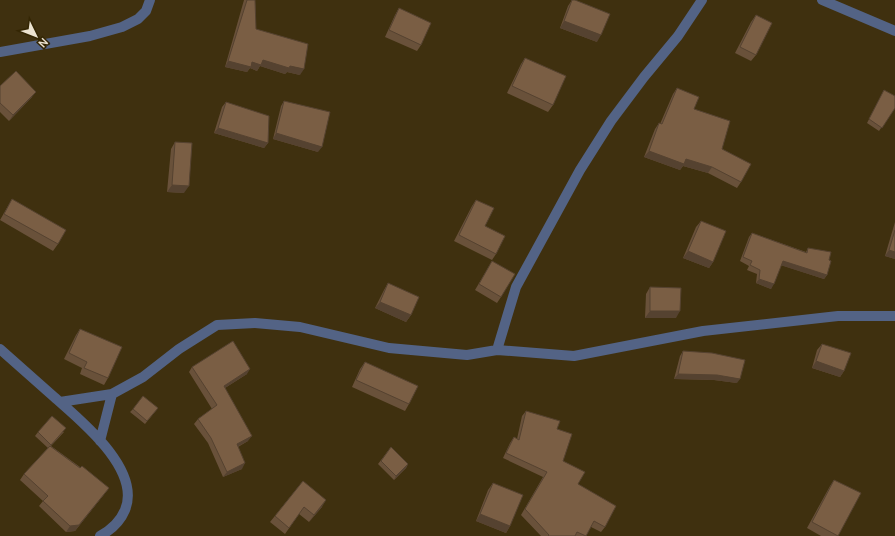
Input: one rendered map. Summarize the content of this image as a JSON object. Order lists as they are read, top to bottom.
{
  "north": "bottom right"
}
